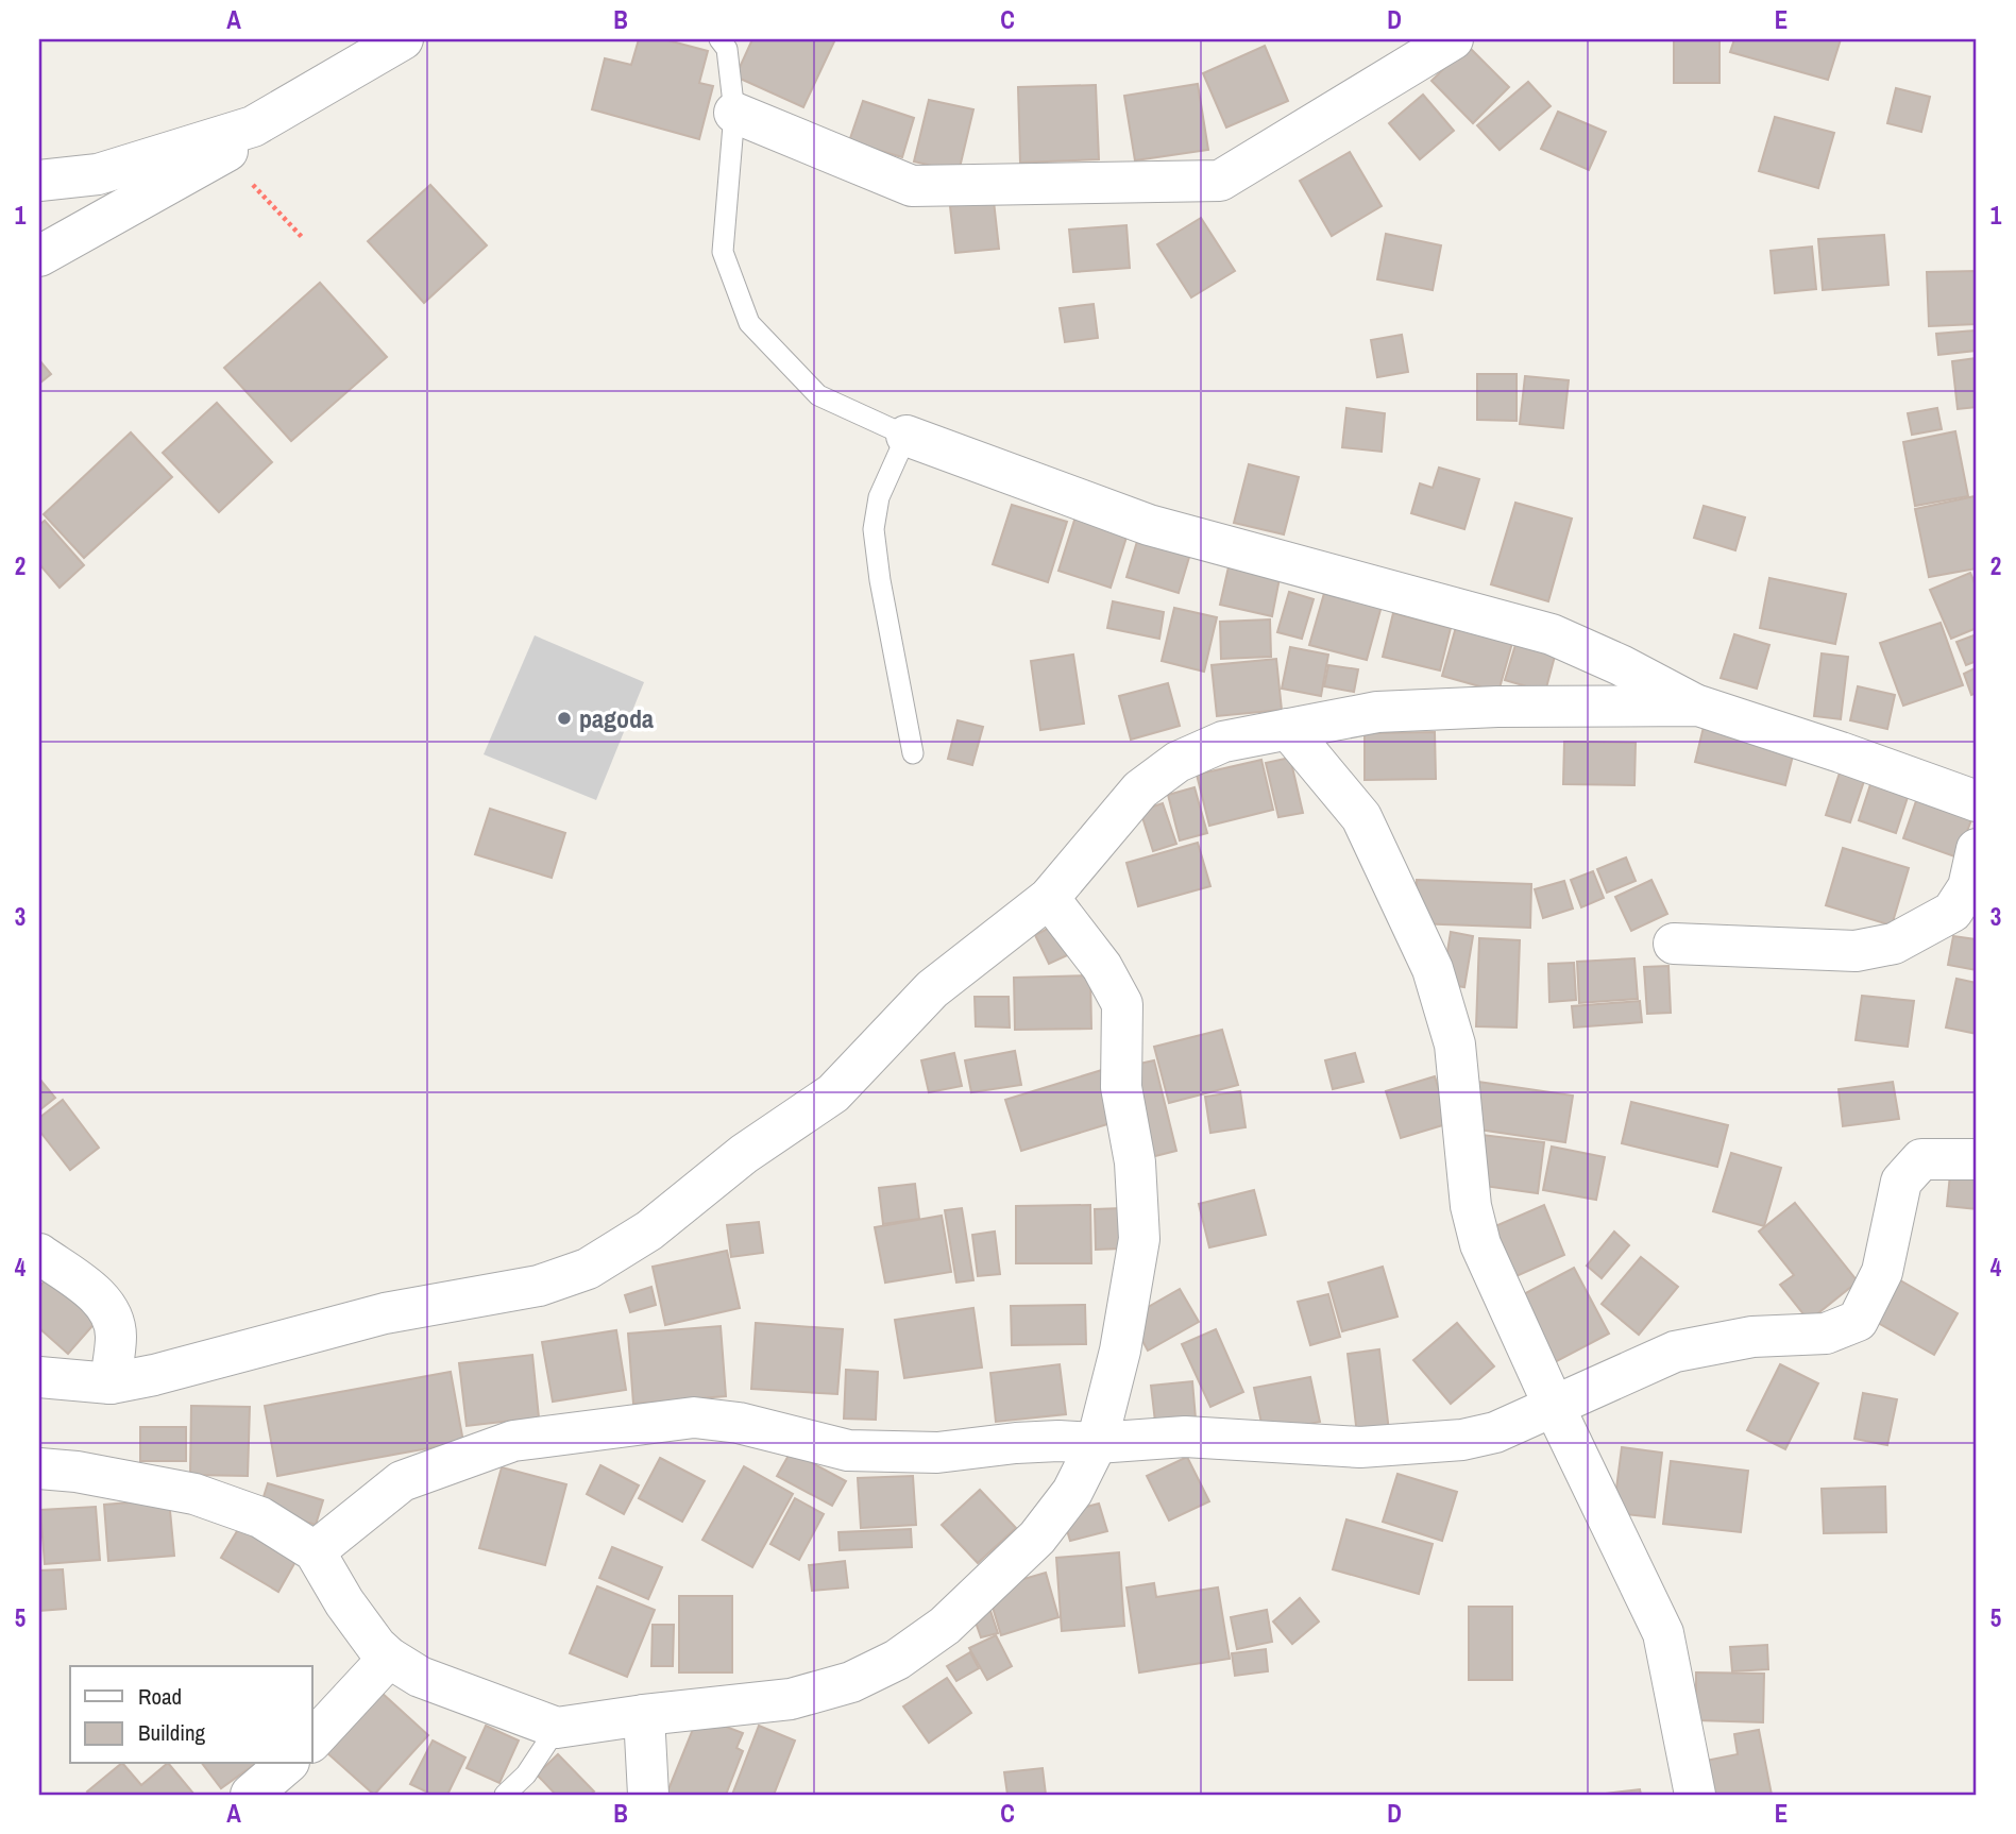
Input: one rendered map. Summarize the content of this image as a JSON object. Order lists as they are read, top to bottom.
{
  "places": ["pagoda"],
  "legend": ["Road", "Building"],
  "grid": {
    "columns": [
      "A",
      "B",
      "C",
      "D",
      "E"
    ],
    "rows": [
      "1",
      "2",
      "3",
      "4",
      "5"
    ]
  }
}
